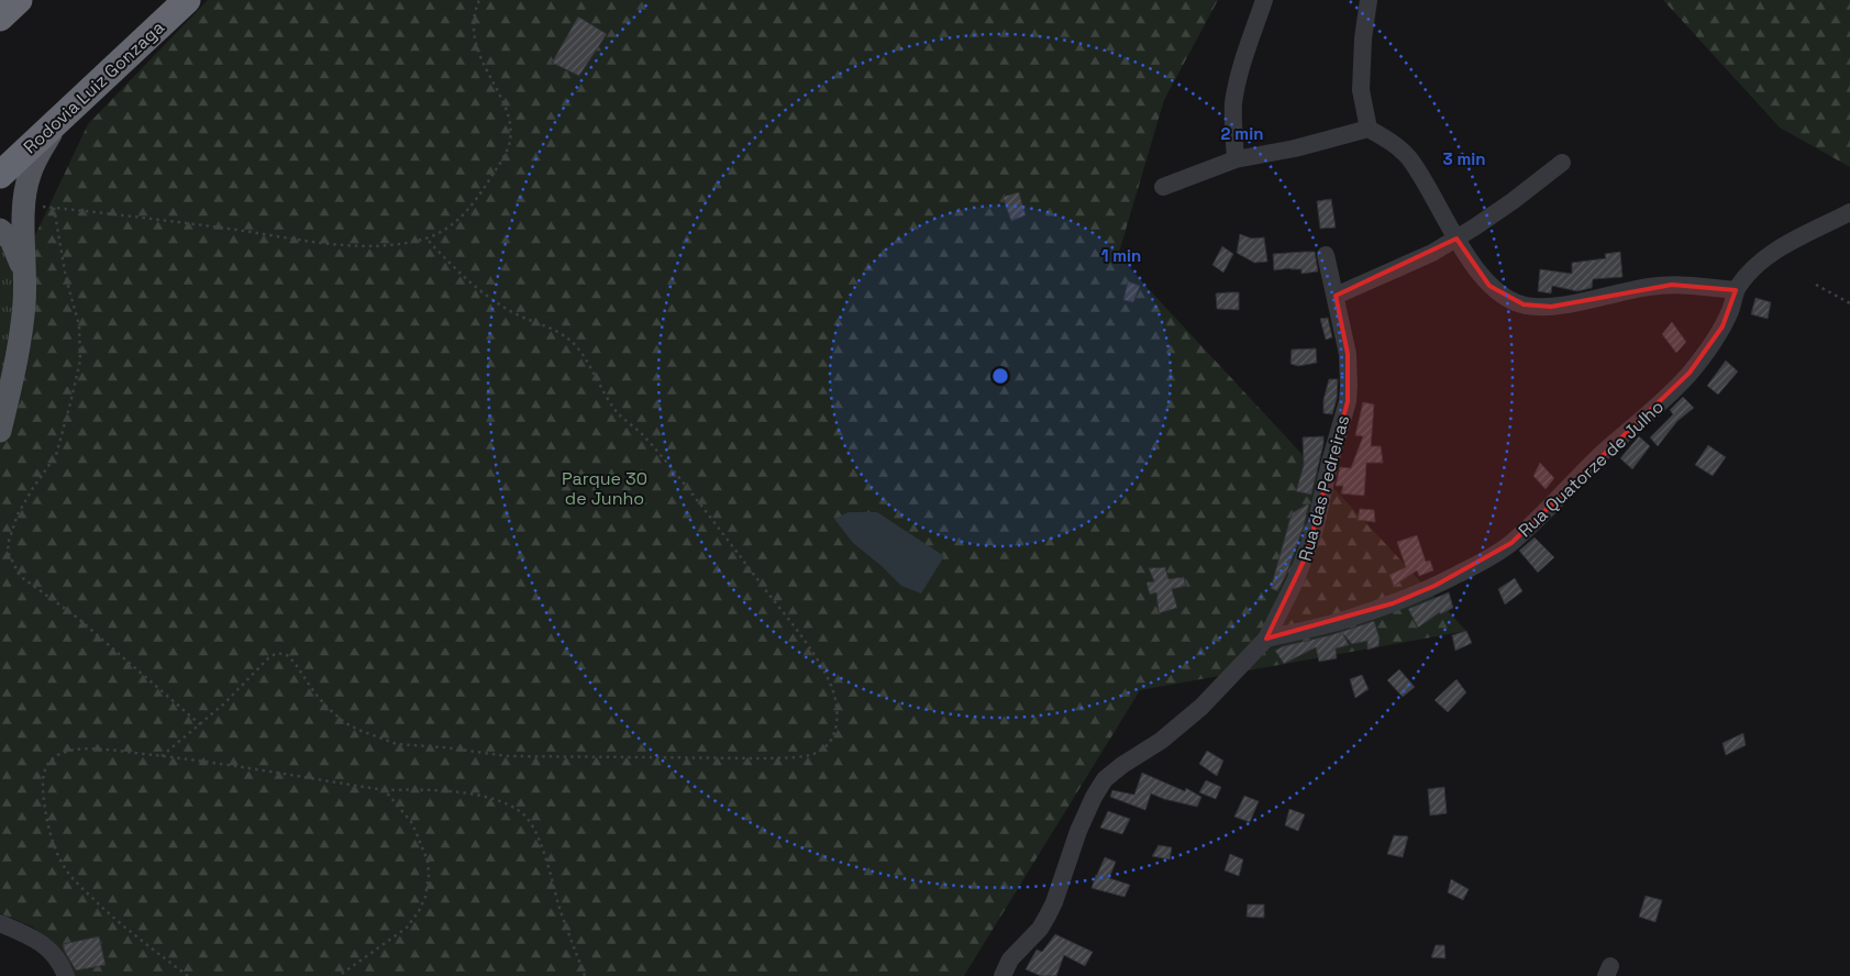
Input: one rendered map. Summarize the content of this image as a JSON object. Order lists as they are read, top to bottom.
{
  "streets": {
    "highway": ["Rodovia Luiz Gonzaga"],
    "street": ["Rua Quatorze de Julho", "Rua das Pedreiras"]
  },
  "crossings": [
    ["Rua Quatorze de Julho", "Rua das Pedreiras"]
  ],
  "parks": ["Parque 30 de Junho"],
  "rings": ["2 min", "3 min", "1 min"]
}
